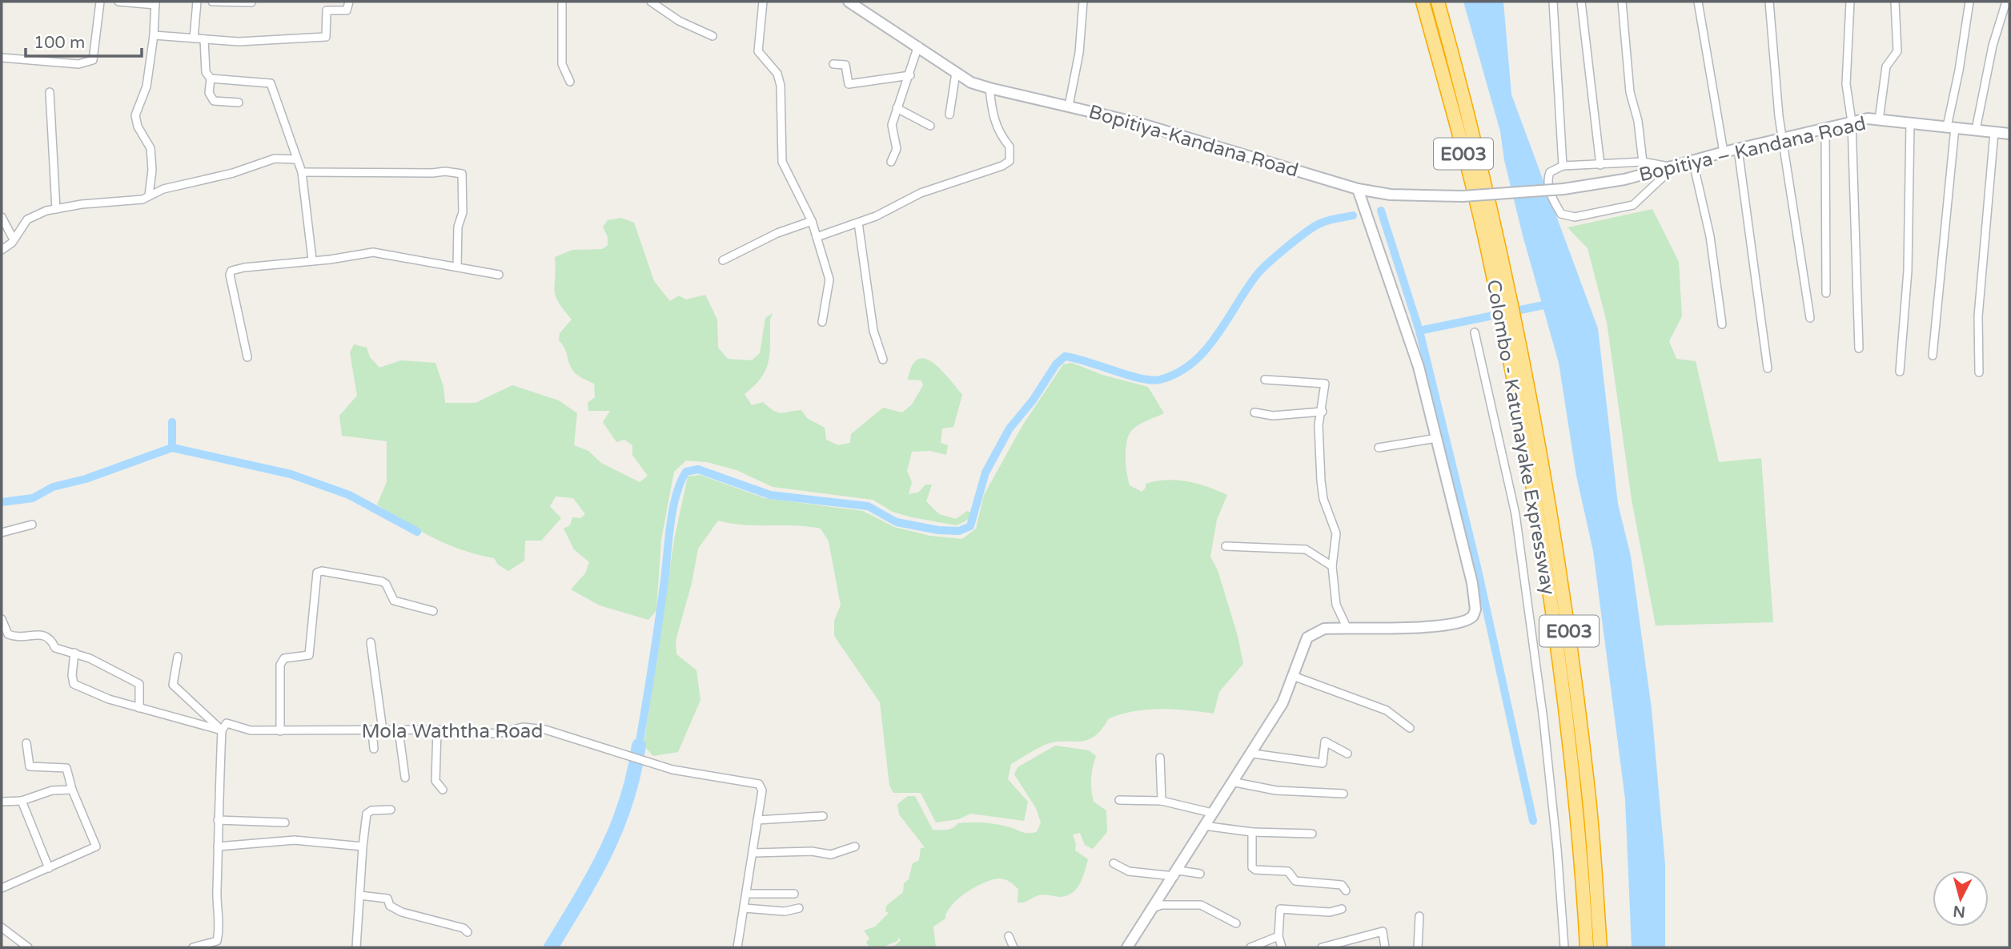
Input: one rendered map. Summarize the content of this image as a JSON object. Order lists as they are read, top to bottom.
{
  "streets": {
    "highway": ["E003", "Colombo - Katunayake Expressway"],
    "street": ["Bopitiya-Kandana Road", "Bopitiya – Kandana Road", "Mola Waththa Road"]
  },
  "crossings": [
    ["Bopitiya-Kandana Road", "Bopitiya – Kandana Road"]
  ],
  "scale_bar": "100 m",
  "north": "bottom"
}
